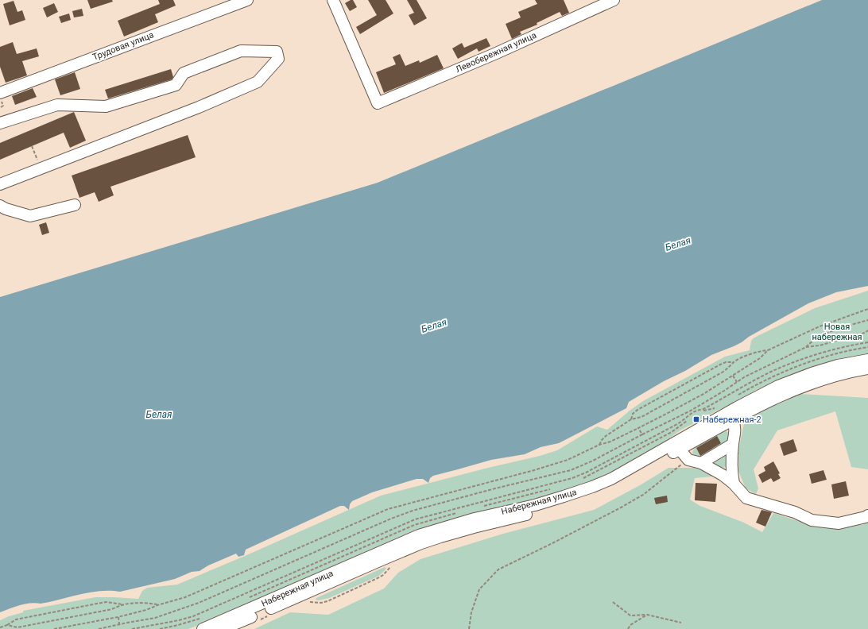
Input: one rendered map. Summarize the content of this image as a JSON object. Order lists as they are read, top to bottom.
{
  "streets": {
    "street": ["Трудовая улица", "Левобережная улица", "Набережная улица"]
  },
  "water": ["Белая"],
  "parks": ["Новая набережная"],
  "places": {
    "transit": ["Набережная-2"]
  }
}
